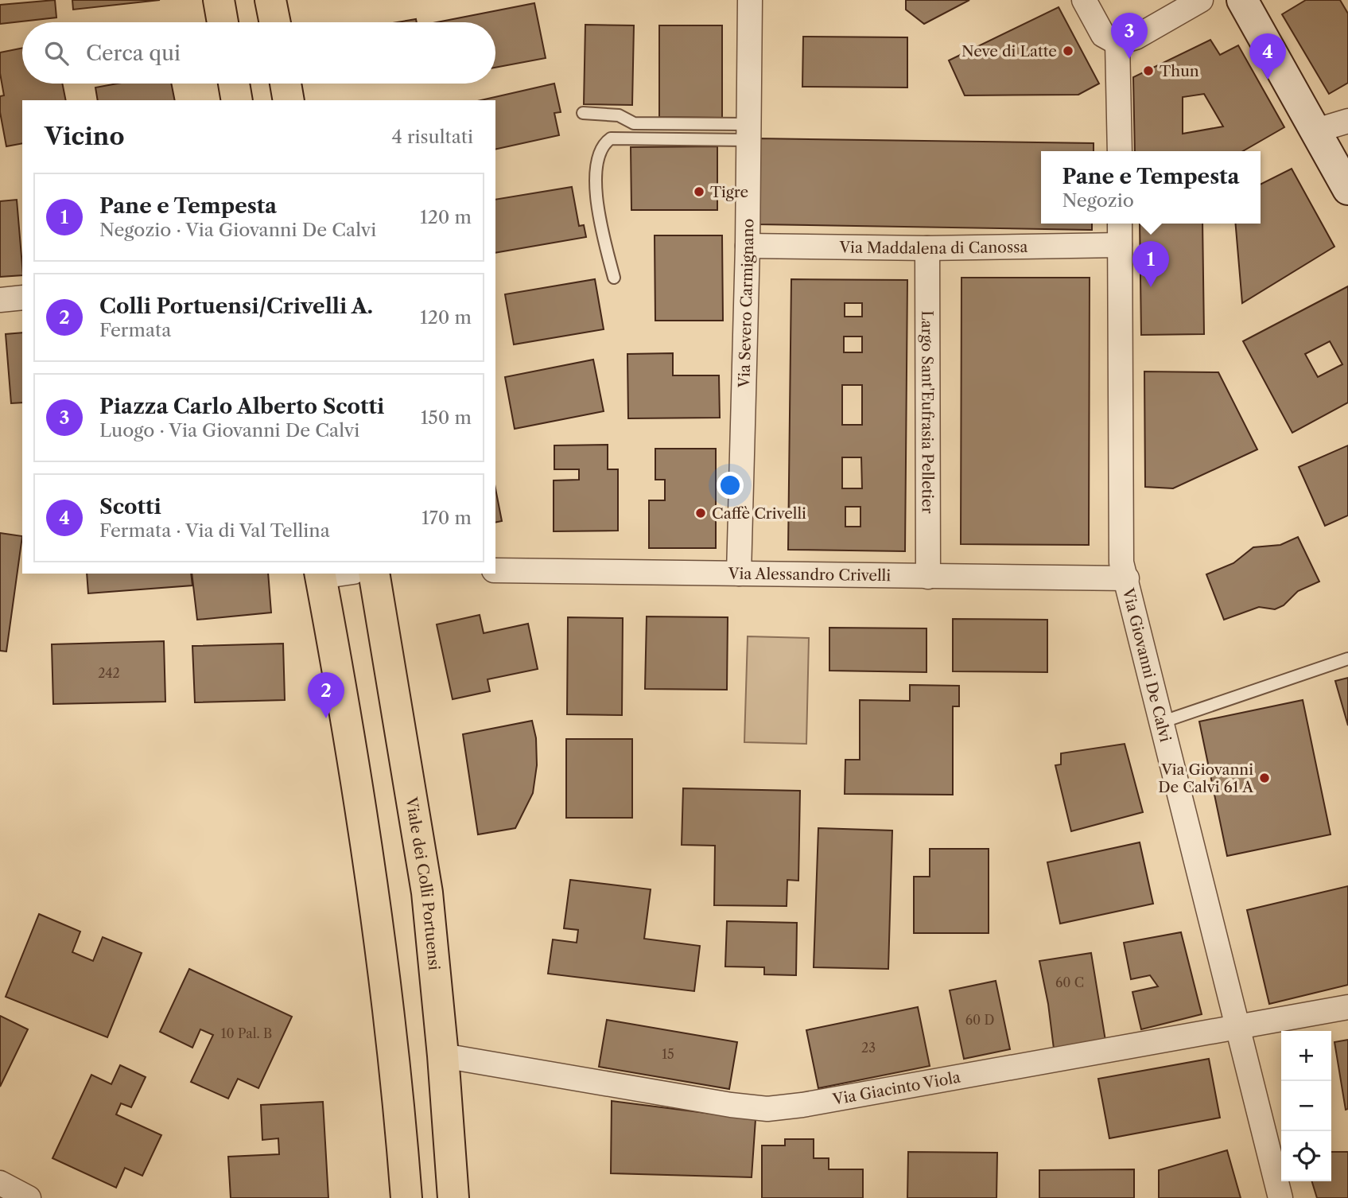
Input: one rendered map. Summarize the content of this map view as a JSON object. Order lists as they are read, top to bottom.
{
  "streets": {
    "main road": ["Viale dei Colli Portuensi"],
    "street": [
      "Via Maddalena di Canossa",
      "Via Severo Carmignano",
      "Largo Sant'Eufrasia Pelletier",
      "Via Alessandro Crivelli",
      "Via Giovanni De Calvi",
      "Via Giacinto Viola"
    ]
  },
  "crossings": [
    ["Via Maddalena di Canossa", "Via Severo Carmignano"],
    ["Via Maddalena di Canossa", "Largo Sant'Eufrasia Pelletier"],
    ["Via Maddalena di Canossa", "Via Giovanni De Calvi"],
    ["Via Severo Carmignano", "Via Alessandro Crivelli"],
    ["Largo Sant'Eufrasia Pelletier", "Via Alessandro Crivelli"],
    ["Via Alessandro Crivelli", "Via Giovanni De Calvi"],
    ["Via Giovanni De Calvi", "Via Giacinto Viola"],
    ["Viale dei Colli Portuensi", "Via Giacinto Viola"]
  ],
  "places": [
    "Neve di Latte",
    "Thun",
    "Tigre",
    "Caffè Crivelli",
    "Via Giovanni De Calvi 61 A"
  ],
  "house_numbers": [
    "242",
    "60 C",
    "60 D",
    "10 Pal. B",
    "23",
    "15"
  ],
  "page": {
    "pins": [
      "3",
      "4",
      "1",
      "2"
    ],
    "search": "Cerca qui",
    "heading": ["Vicino", "4 risultati"],
    "popup": ["Pane e Tempesta", "Negozio"],
    "list": [
      {
        "mark": "1",
        "name": "Pane e Tempesta",
        "note": "Negozio · Via Giovanni De Calvi",
        "value": "120 m"
      },
      {
        "mark": "2",
        "name": "Colli Portuensi/Crivelli A.",
        "note": "Fermata",
        "value": "120 m"
      },
      {
        "mark": "3",
        "name": "Piazza Carlo Alberto Scotti",
        "note": "Luogo · Via Giovanni De Calvi",
        "value": "150 m"
      },
      {
        "mark": "4",
        "name": "Scotti",
        "note": "Fermata · Via di Val Tellina",
        "value": "170 m"
      }
    ],
    "map_buttons": ["+", "−"]
  }
}
